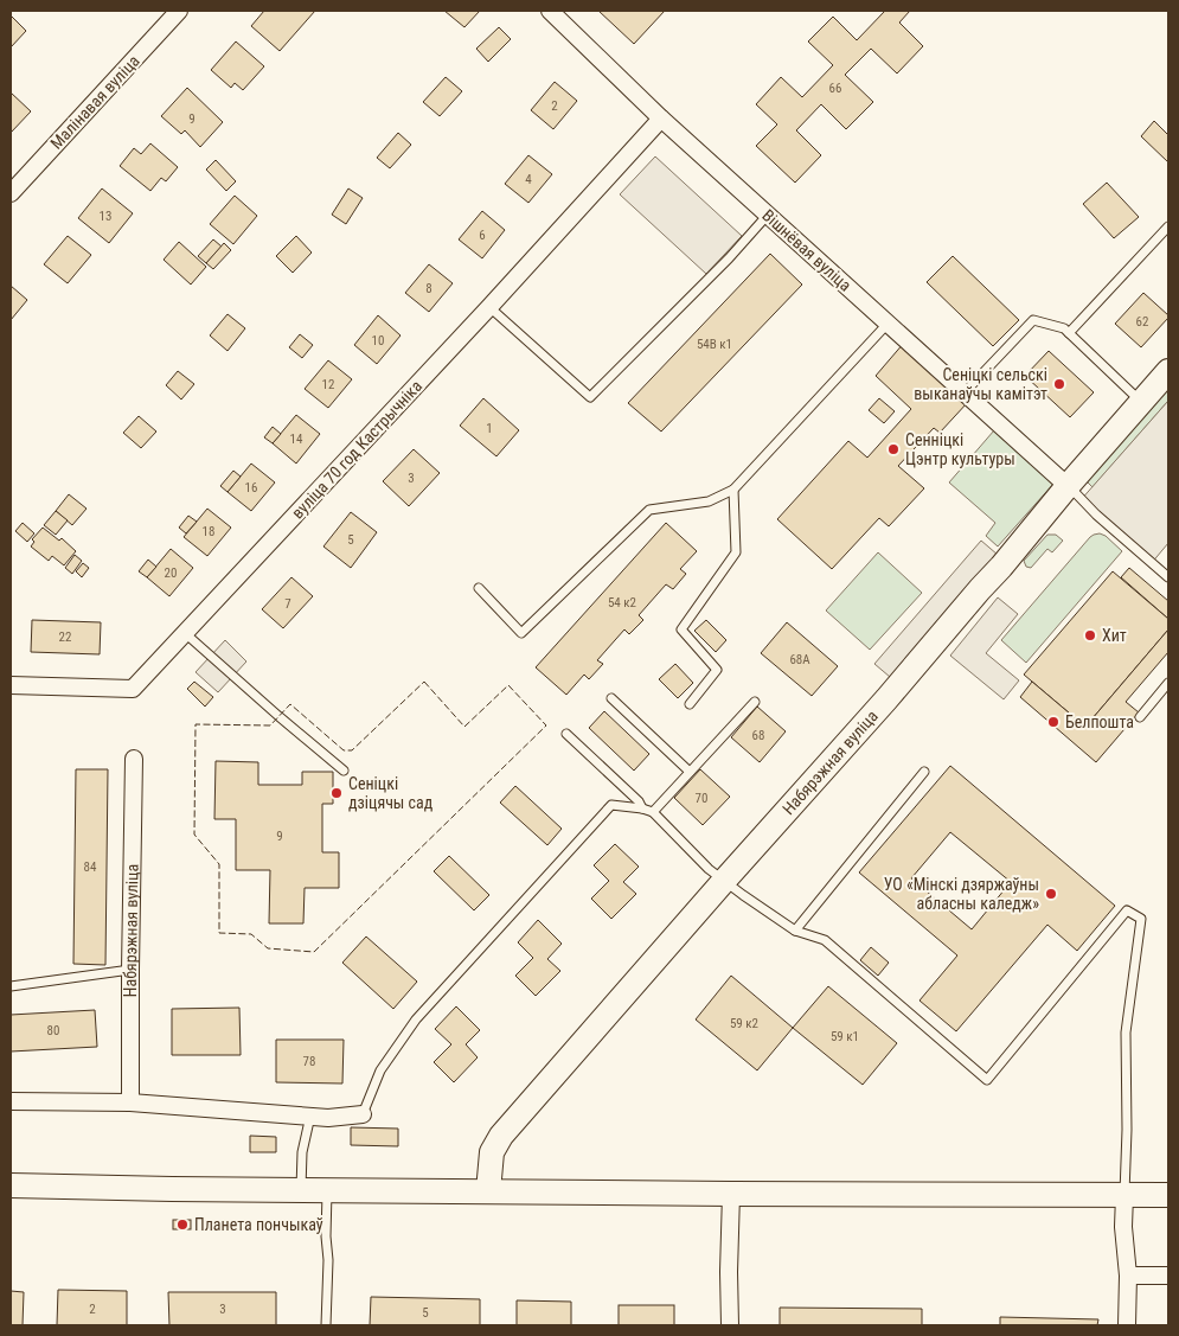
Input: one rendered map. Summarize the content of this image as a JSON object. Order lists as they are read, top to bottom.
{
  "streets": {
    "street": [
      "Малінавая вуліца",
      "Вішнёвая вуліца",
      "вуліца 70 год Кастрычніка",
      "Набярэжная вуліца"
    ]
  },
  "crossings": [
    ["Вішнёвая вуліца", "вуліца 70 год Кастрычніка"],
    ["Вішнёвая вуліца", "Набярэжная вуліца"]
  ],
  "places": [
    "Сеніцкі сельскі выканаўчы камітэт",
    "Сенніцкі Цэнтр культуры",
    "Хит",
    "Белпошта",
    "Сеніцкі дзіцячы сад",
    "УО «Мінскі дзяржаўны абласны каледж»",
    "Планета пончыкаў"
  ],
  "house_numbers": [
    "66",
    "2",
    "9",
    "4",
    "13",
    "6",
    "8",
    "62",
    "10",
    "54В к1",
    "12",
    "1",
    "14",
    "3",
    "16",
    "18",
    "5",
    "20",
    "54 к2",
    "7",
    "22",
    "68А",
    "68",
    "70",
    "9",
    "84",
    "59 к2",
    "80",
    "59 к1",
    "78",
    "2",
    "3",
    "5"
  ]
}
